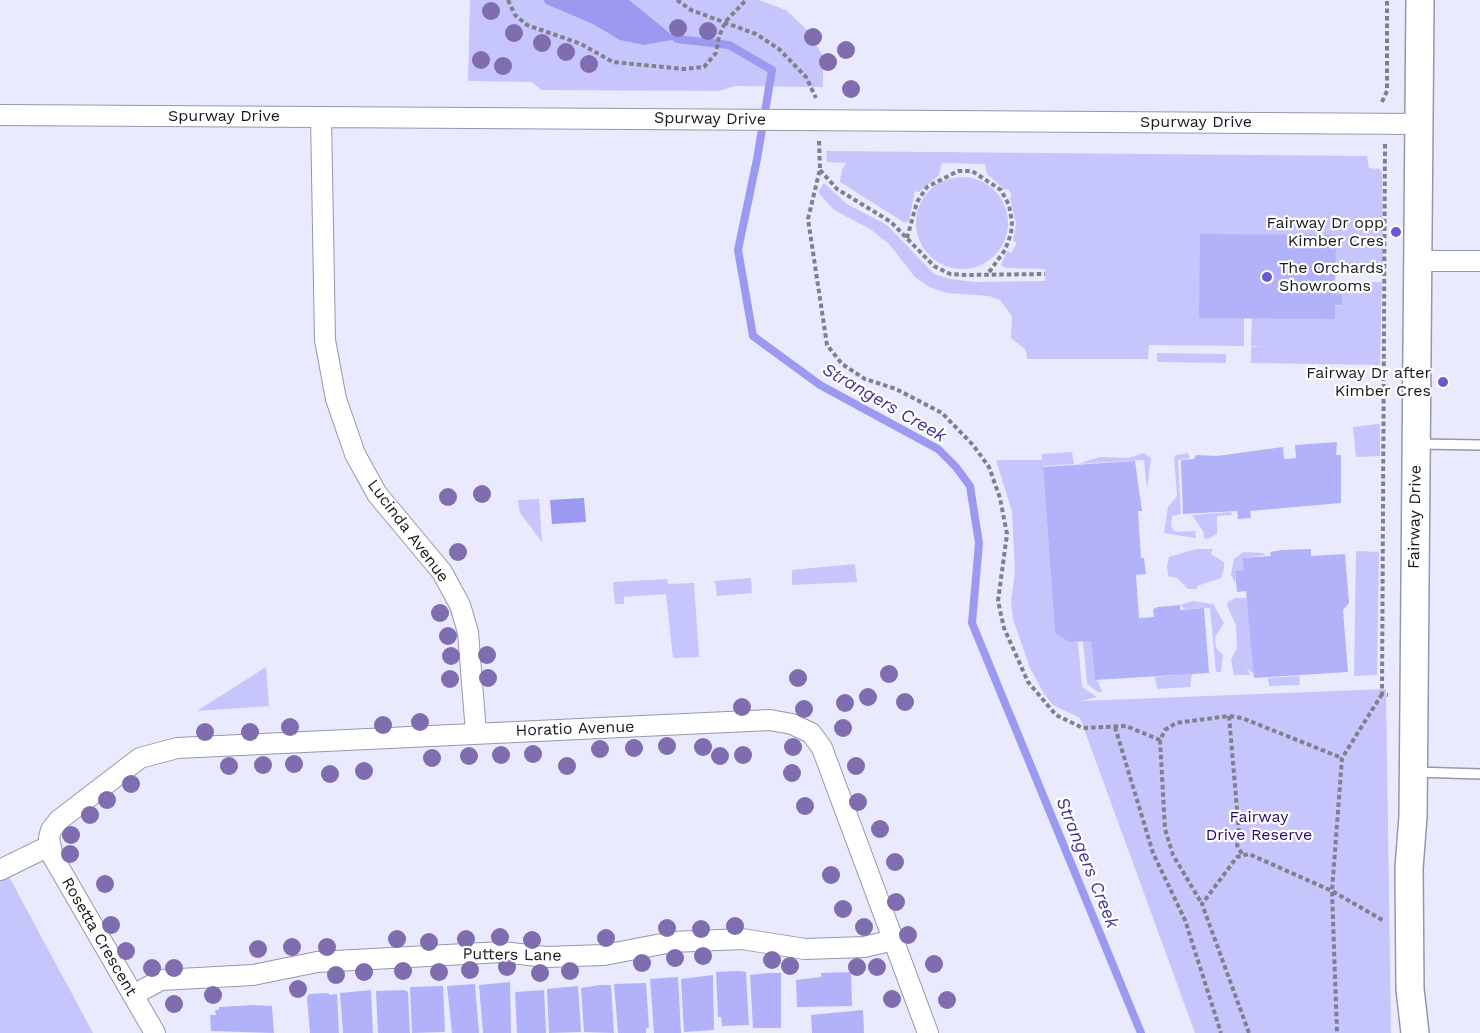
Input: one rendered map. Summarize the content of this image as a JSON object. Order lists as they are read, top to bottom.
{
  "streets": {
    "street": [
      "Spurway Drive",
      "Fairway Drive",
      "Lucinda Avenue",
      "Horatio Avenue",
      "Rosetta Crescent",
      "Putters Lane"
    ]
  },
  "crossings": [
    ["Spurway Drive", "Fairway Drive"],
    ["Spurway Drive", "Lucinda Avenue"],
    ["Lucinda Avenue", "Horatio Avenue"],
    ["Horatio Avenue", "Rosetta Crescent"],
    ["Horatio Avenue", "Putters Lane"],
    ["Rosetta Crescent", "Putters Lane"]
  ],
  "water": ["Strangers Creek"],
  "parks": ["Fairway Drive Reserve"],
  "places": ["Fairway Dr opp Kimber Cres", "The Orchards Showrooms", "Fairway Dr after Kimber Cres"]
}
